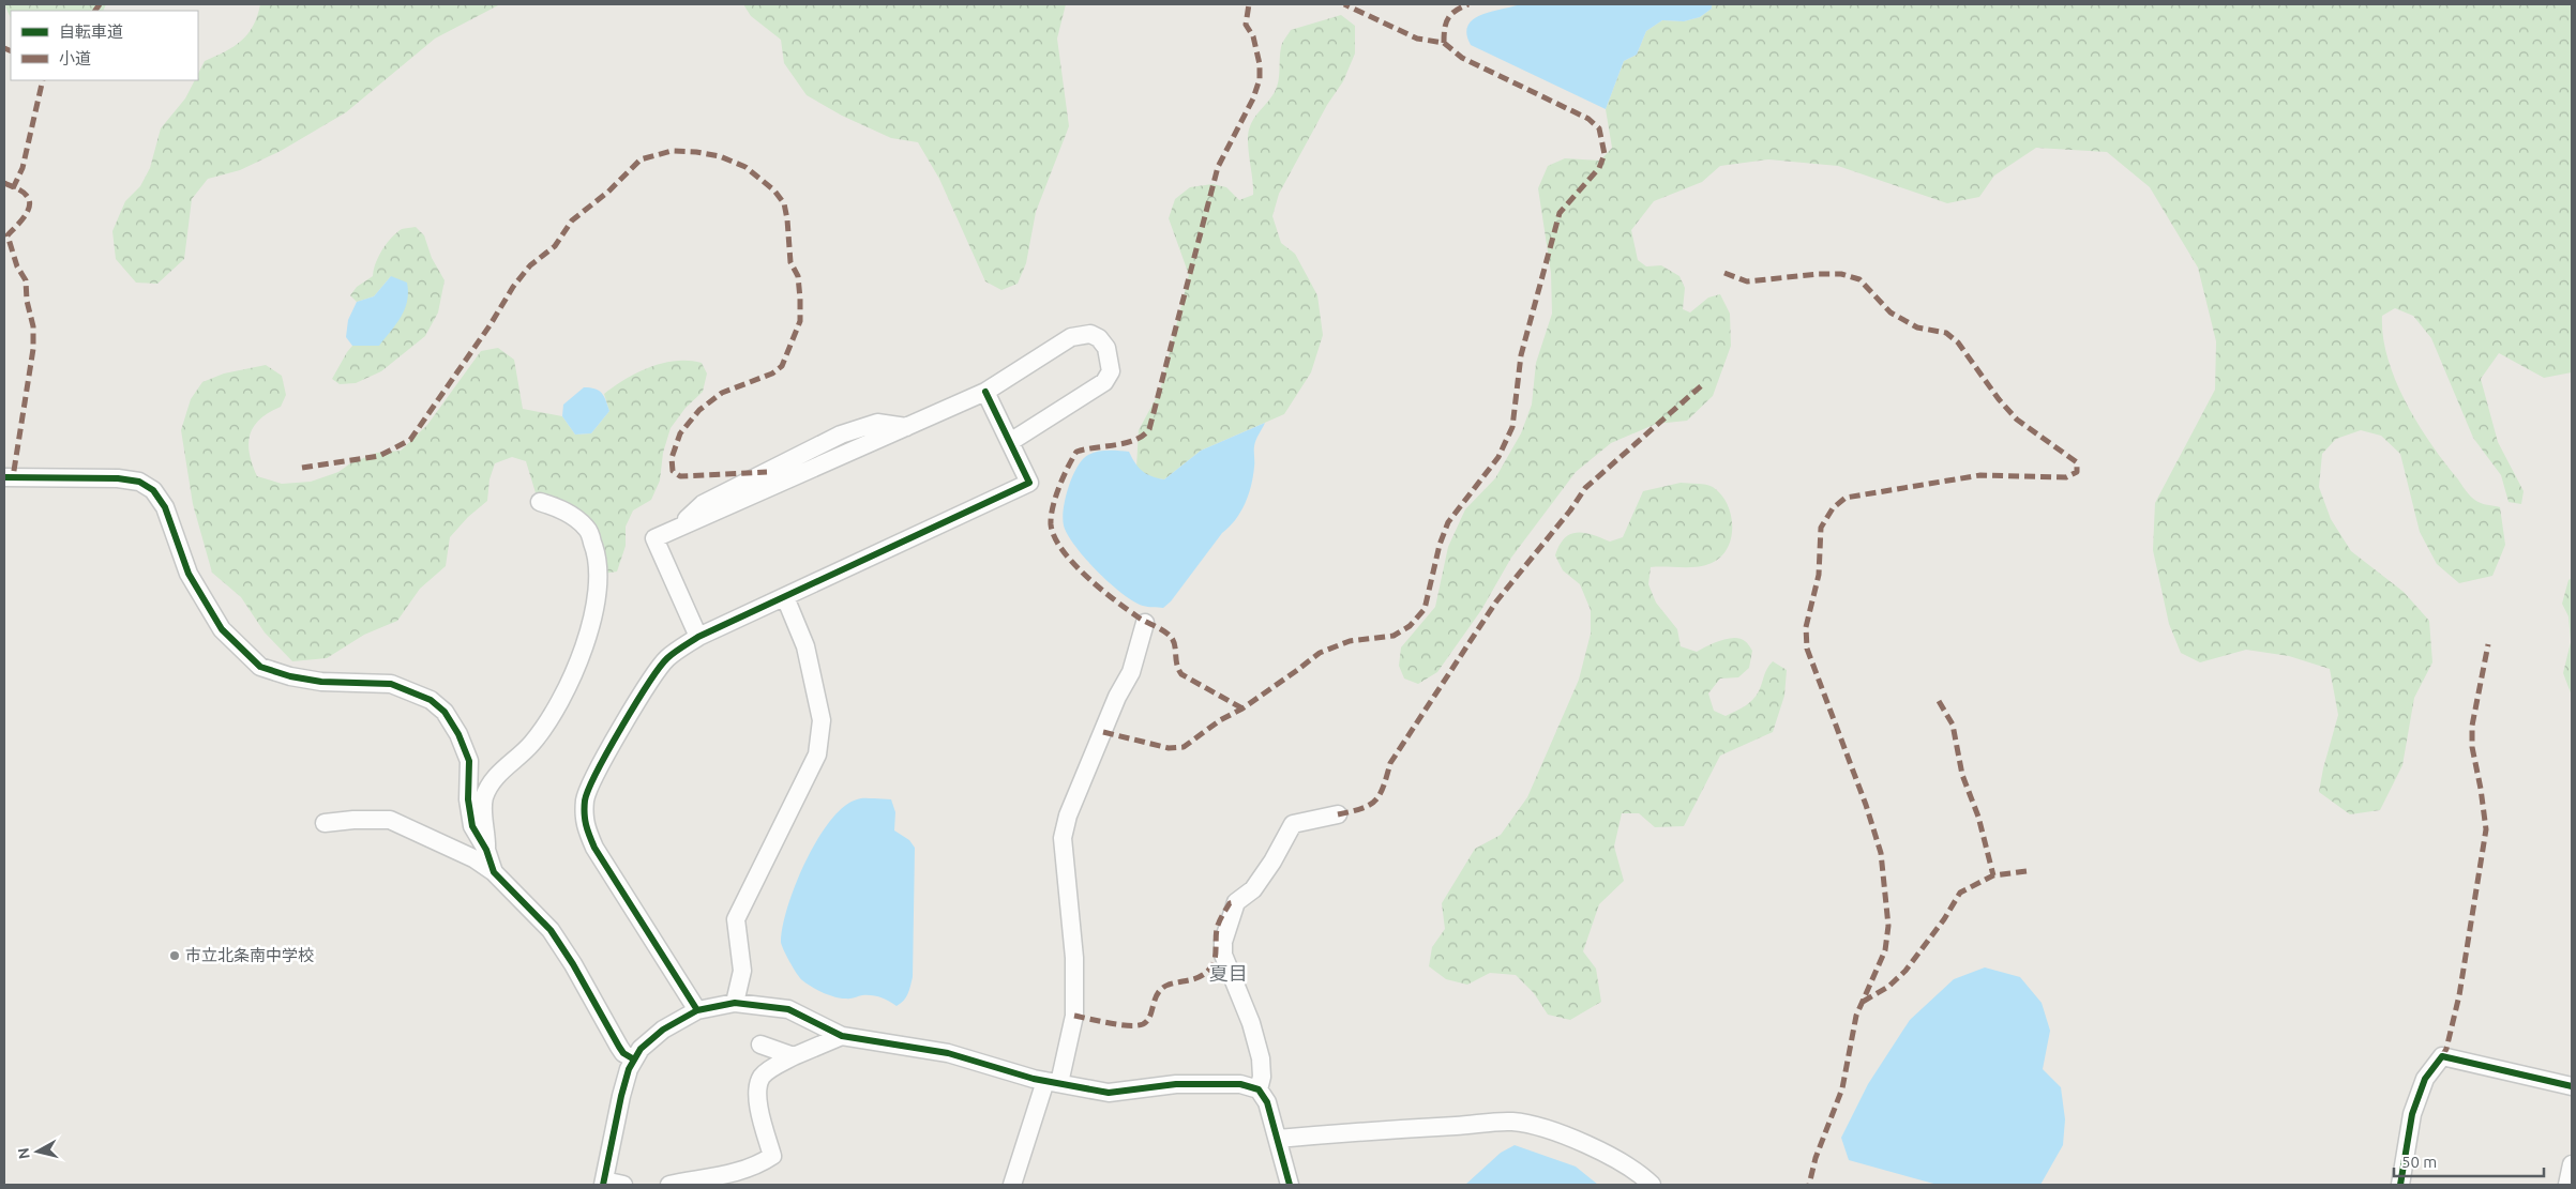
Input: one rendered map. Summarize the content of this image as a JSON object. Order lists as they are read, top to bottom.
{
  "districts": ["夏目"],
  "places": ["市立北条南中学校"],
  "legend": ["自転車道", "小道"],
  "scale_bar": "50 m",
  "north": "left"
}
